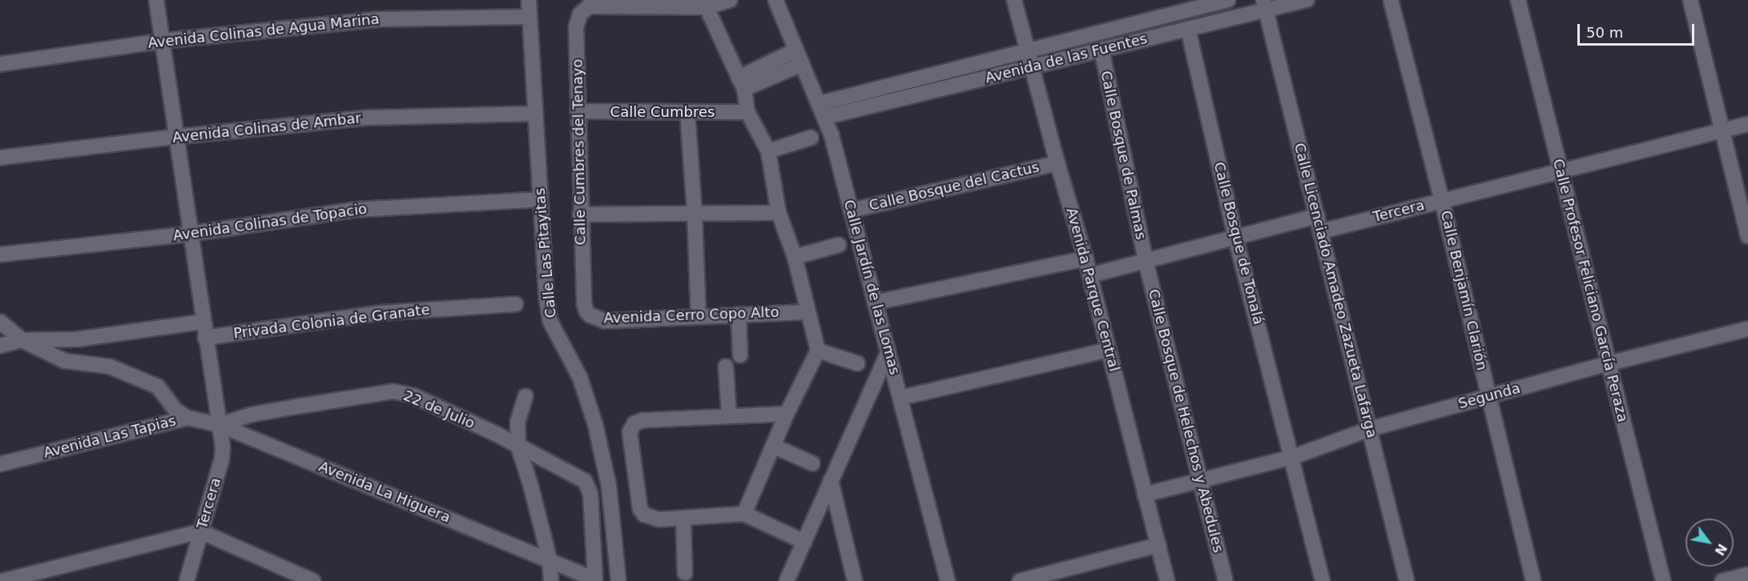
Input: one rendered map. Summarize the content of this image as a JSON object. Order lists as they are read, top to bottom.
{
  "streets": {
    "street": [
      "Avenida Colinas de Agua Marina",
      "Avenida de las Fuentes",
      "Calle Cumbres",
      "Avenida Colinas de Ambar",
      "Calle Cumbres del Tenayo",
      "Calle Bosque de Palmas",
      "Calle Bosque del Cactus",
      "Tercera",
      "Avenida Colinas de Topacio",
      "Calle Bosque de Tonalá",
      "Calle Las Pitayitas",
      "Calle Jardín de las Lomas",
      "Avenida Parque Central",
      "Calle Licenciado Amadeo Zazueta Lafarga",
      "Calle Benjamín Clarión",
      "Calle Profesor Feliciano García Peraza",
      "Avenida Cerro Copo Alto",
      "Privada Colonia de Granate",
      "Segunda",
      "22 de Julio",
      "Calle Bosque de Helechos y Abedules",
      "Avenida Las Tapias",
      "Avenida La Higuera"
    ]
  },
  "crossings": [
    ["Avenida Colinas de Agua Marina", "Tercera"],
    ["Avenida Colinas de Agua Marina", "Calle Las Pitayitas"],
    ["Avenida de las Fuentes", "Calle Bosque de Palmas"],
    ["Avenida de las Fuentes", "Calle Bosque de Tonalá"],
    ["Avenida de las Fuentes", "Calle Jardín de las Lomas"],
    ["Avenida de las Fuentes", "Avenida Parque Central"],
    ["Avenida de las Fuentes", "Calle Licenciado Amadeo Zazueta Lafarga"],
    ["Calle Cumbres", "Calle Cumbres del Tenayo"],
    ["Avenida Colinas de Ambar", "Tercera"],
    ["Avenida Colinas de Ambar", "Calle Las Pitayitas"],
    ["Calle Cumbres del Tenayo", "Avenida Cerro Copo Alto"],
    ["Calle Bosque de Palmas", "Calle Bosque de Helechos y Abedules"],
    ["Calle Bosque del Cactus", "Calle Jardín de las Lomas"],
    ["Calle Bosque del Cactus", "Avenida Parque Central"],
    ["Tercera", "Avenida Colinas de Topacio"],
    ["Tercera", "Calle Licenciado Amadeo Zazueta Lafarga"],
    ["Tercera", "Calle Benjamín Clarión"],
    ["Tercera", "Calle Profesor Feliciano García Peraza"],
    ["Tercera", "Privada Colonia de Granate"],
    ["Tercera", "22 de Julio"],
    ["Tercera", "Avenida Las Tapias"],
    ["Tercera", "Avenida La Higuera"],
    ["Avenida Colinas de Topacio", "Calle Las Pitayitas"],
    ["Calle Bosque de Tonalá", "Segunda"],
    ["Avenida Parque Central", "Segunda"],
    ["Calle Licenciado Amadeo Zazueta Lafarga", "Segunda"],
    ["Calle Benjamín Clarión", "Segunda"],
    ["Calle Profesor Feliciano García Peraza", "Segunda"],
    ["Segunda", "Calle Bosque de Helechos y Abedules"],
    ["22 de Julio", "Avenida Las Tapias"],
    ["22 de Julio", "Avenida La Higuera"],
    ["Avenida Las Tapias", "Avenida La Higuera"]
  ],
  "scale_bar": "50 m",
  "north": "bottom right"
}
